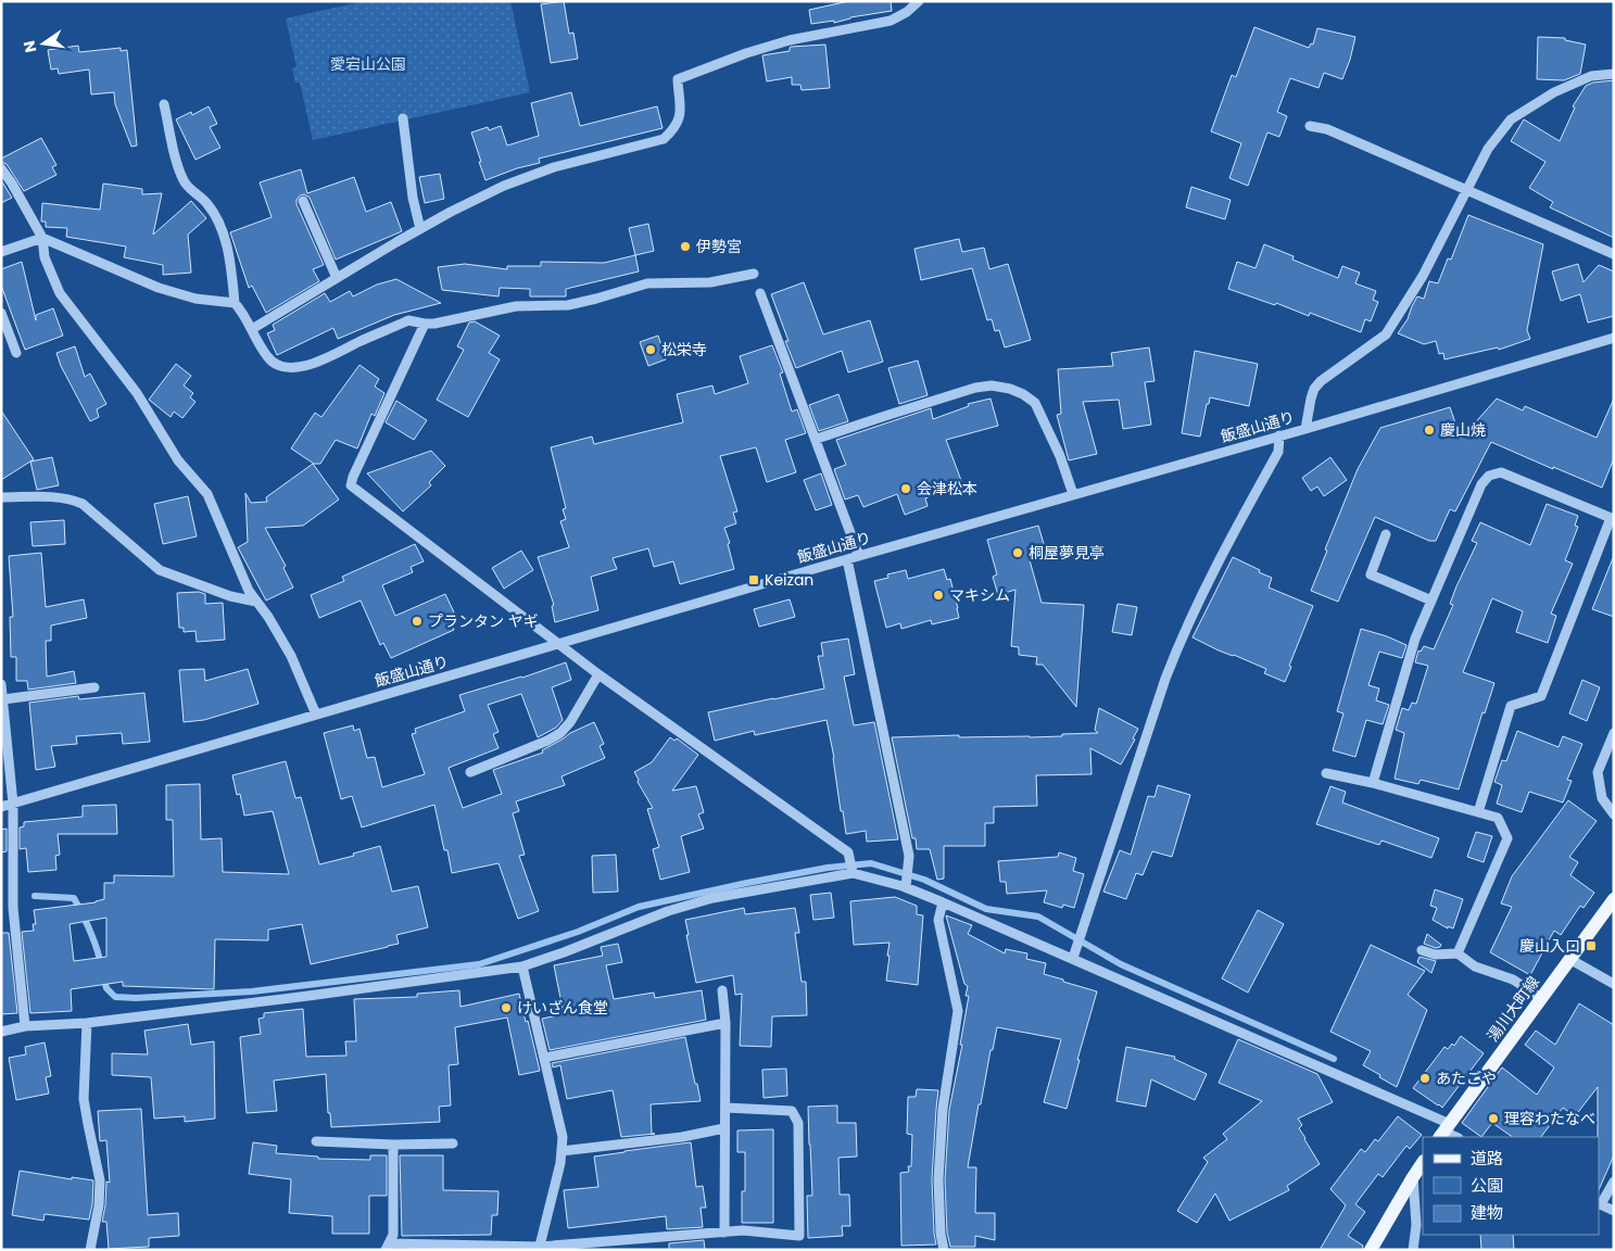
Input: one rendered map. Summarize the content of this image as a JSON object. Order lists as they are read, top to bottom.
{
  "streets": {
    "main road": ["湯川大町線"],
    "street": ["飯盛山通り"]
  },
  "parks": ["愛宕山公園"],
  "places": {
    "other": [
      "伊勢宮",
      "松栄寺",
      "慶山焼",
      "会津松本",
      "桐屋夢見亭",
      "マキシム",
      "プランタン ヤギ",
      "けいざん食堂",
      "あたごや",
      "理容わたなべ"
    ],
    "transit": ["Keizan", "慶山入口"]
  },
  "legend": ["道路", "公園", "建物"],
  "north": "left"
}
